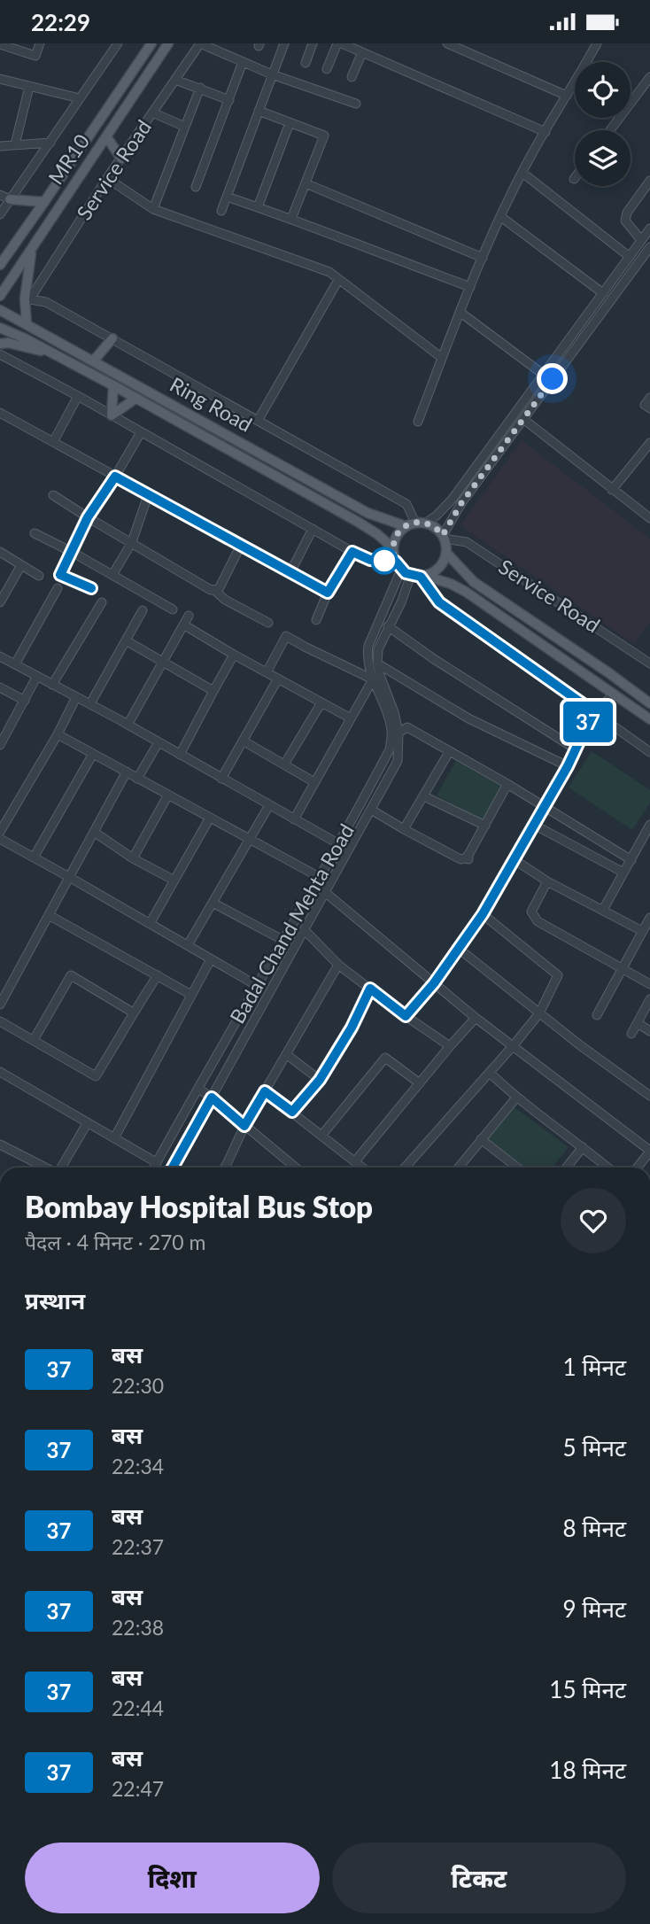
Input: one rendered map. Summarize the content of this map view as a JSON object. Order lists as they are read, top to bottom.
{
  "streets": {
    "main road": ["MR10", "Ring Road"],
    "street": ["Service Road", "Badal Chand Mehta Road"]
  },
  "crossings": [
    ["Service Road", "Ring Road"]
  ],
  "lines": ["bus line 37"],
  "page": {
    "status": "22:29",
    "on_map": "37",
    "heading": [
      ["Bombay Hospital Bus Stop", "पैदल · 4 मिनट · 270 m"],
      "प्रस्थान"
    ],
    "list": [
      {
        "mark": "37",
        "name": "बस",
        "note": "22:30",
        "value": "1 मिनट"
      },
      {
        "mark": "37",
        "name": "बस",
        "note": "22:34",
        "value": "5 मिनट"
      },
      {
        "mark": "37",
        "name": "बस",
        "note": "22:37",
        "value": "8 मिनट"
      },
      {
        "mark": "37",
        "name": "बस",
        "note": "22:38",
        "value": "9 मिनट"
      },
      {
        "mark": "37",
        "name": "बस",
        "note": "22:44",
        "value": "15 मिनट"
      },
      {
        "mark": "37",
        "name": "बस",
        "note": "22:47",
        "value": "18 मिनट"
      }
    ],
    "buttons": ["दिशा", "टिकट"]
  }
}
